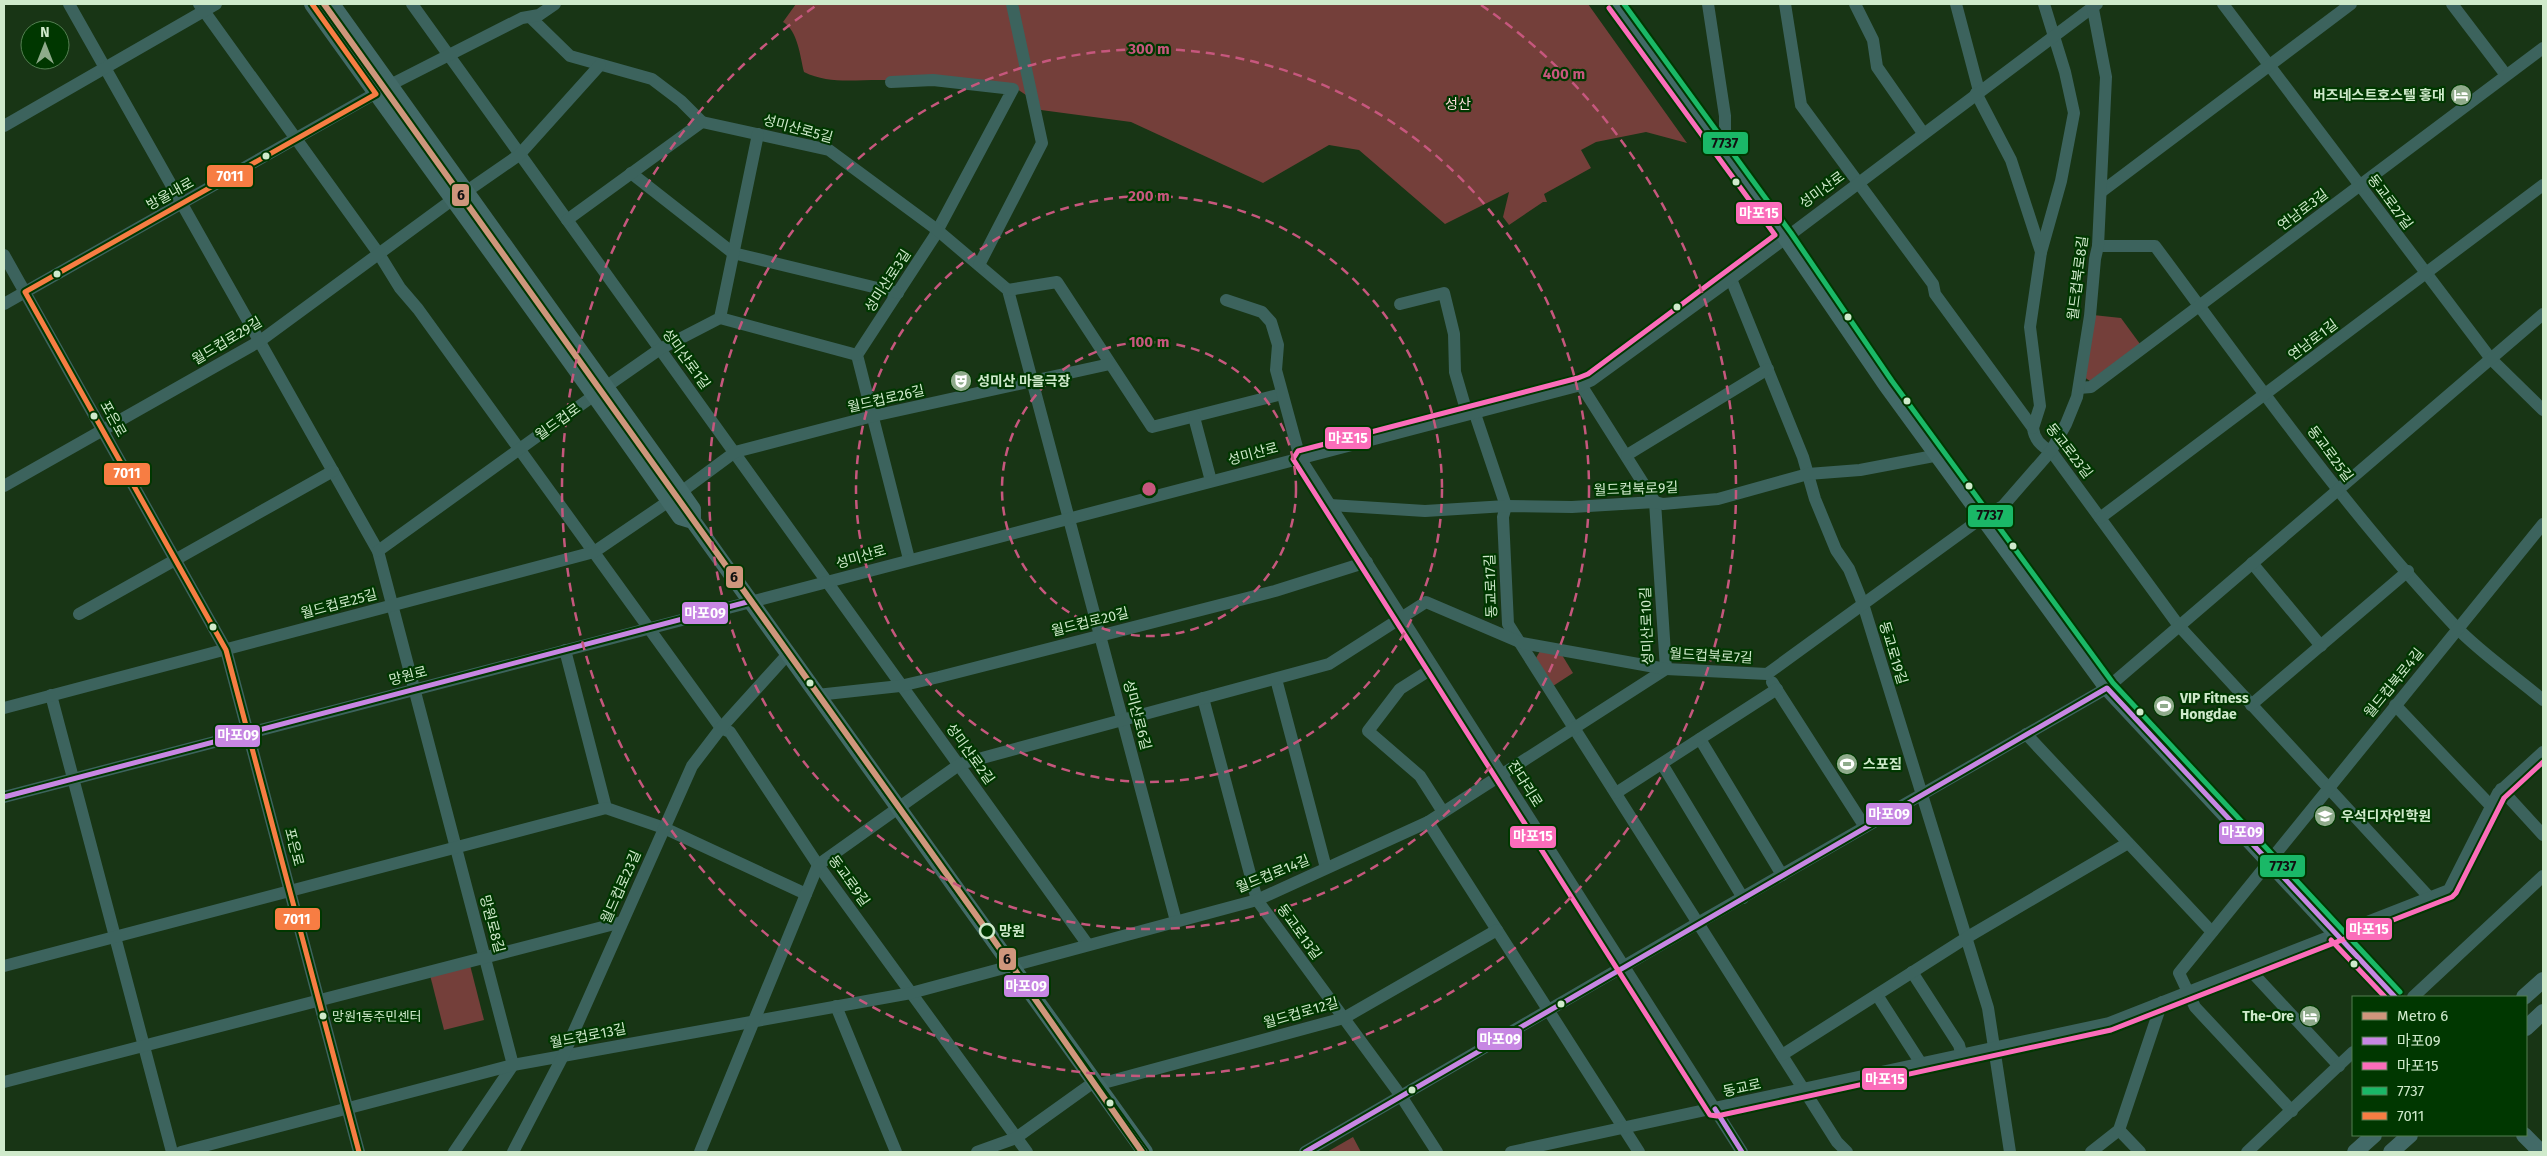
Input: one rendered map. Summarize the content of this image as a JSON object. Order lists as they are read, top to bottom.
{
  "streets": {
    "street": [
      "성미산로5길",
      "성미산로",
      "방울내로",
      "동교로27길",
      "연남로3길",
      "월드컵북로8길",
      "성미산로3길",
      "연남로1길",
      "월드컵로29길",
      "성미산로1길",
      "월드컵로26길",
      "포은로",
      "월드컵로",
      "동교로23길",
      "동교로25길",
      "월드컵북로9길",
      "동교로17길",
      "월드컵로25길",
      "월드컵로20길",
      "성미산로10길",
      "동교로19길",
      "월드컵북로7길",
      "망원로",
      "월드컵북로4길",
      "성미산로6길",
      "성미산로2길",
      "잔다리로",
      "월드컵로14길",
      "동교로9길",
      "월드컵로23길",
      "망원로8길",
      "동교로13길",
      "월드컵로12길",
      "월드컵로13길",
      "동교로"
    ]
  },
  "crossings": [
    ["성미산로5길", "성미산로3길"],
    ["성미산로", "월드컵북로8길"],
    ["성미산로", "성미산로1길"],
    ["성미산로", "동교로23길"],
    ["성미산로", "동교로17길"],
    ["성미산로", "성미산로10길"],
    ["성미산로", "동교로19길"],
    ["성미산로", "망원로"],
    ["성미산로", "성미산로6길"],
    ["성미산로", "성미산로2길"],
    ["성미산로", "잔다리로"],
    ["방울내로", "성미산로1길"],
    ["방울내로", "포은로"],
    ["방울내로", "동교로9길"],
    ["방울내로", "망원로8길"],
    ["동교로27길", "연남로3길"],
    ["동교로27길", "연남로1길"],
    ["연남로3길", "월드컵북로8길"],
    ["연남로3길", "동교로25길"],
    ["월드컵북로8길", "동교로23길"],
    ["월드컵북로8길", "동교로25길"],
    ["월드컵북로8길", "월드컵북로7길"],
    ["연남로1길", "동교로23길"],
    ["연남로1길", "동교로25길"],
    ["월드컵로29길", "포은로"],
    ["월드컵로29길", "동교로9길"],
    ["월드컵로29길", "망원로8길"],
    ["성미산로1길", "월드컵로26길"],
    ["성미산로1길", "월드컵로"],
    ["성미산로1길", "성미산로2길"],
    ["월드컵로26길", "월드컵로25길"],
    ["포은로", "월드컵로25길"],
    ["포은로", "망원로"],
    ["포은로", "월드컵로13길"],
    ["월드컵로", "동교로9길"],
    ["월드컵로", "망원로8길"],
    ["동교로23길", "월드컵북로4길"],
    ["동교로23길", "동교로"],
    ["동교로25길", "월드컵북로4길"],
    ["월드컵북로9길", "동교로17길"],
    ["월드컵북로9길", "성미산로10길"],
    ["월드컵북로9길", "동교로19길"],
    ["월드컵북로9길", "잔다리로"],
    ["동교로17길", "성미산로10길"],
    ["동교로17길", "월드컵북로7길"],
    ["동교로17길", "동교로"],
    ["월드컵로25길", "동교로9길"],
    ["월드컵로25길", "망원로8길"],
    ["월드컵로20길", "성미산로6길"],
    ["월드컵로20길", "성미산로2길"],
    ["월드컵로20길", "잔다리로"],
    ["성미산로10길", "월드컵북로7길"],
    ["성미산로10길", "잔다리로"],
    ["성미산로10길", "월드컵로14길"],
    ["동교로19길", "월드컵북로7길"],
    ["동교로19길", "동교로"],
    ["월드컵북로7길", "잔다리로"],
    ["망원로", "동교로9길"],
    ["망원로", "망원로8길"],
    ["월드컵북로4길", "동교로"],
    ["성미산로6길", "월드컵로14길"],
    ["성미산로2길", "월드컵로14길"],
    ["잔다리로", "월드컵로14길"],
    ["잔다리로", "동교로"],
    ["월드컵로14길", "동교로13길"],
    ["월드컵로14길", "월드컵로13길"],
    ["동교로9길", "월드컵로23길"],
    ["동교로9길", "월드컵로13길"],
    ["월드컵로23길", "월드컵로13길"],
    ["망원로8길", "월드컵로13길"],
    ["동교로13길", "월드컵로12길"]
  ],
  "parks": ["성산"],
  "places": {
    "hotel": ["버즈네스트호스텔 홍대", "The-Ore"],
    "theatre": ["성미산 마을극장"],
    "sports": ["VIP Fitness Hongdae", "스포짐"],
    "school or university": ["우석디자인학원"],
    "other": ["망원", "망원1동주민센터"]
  },
  "lines": [
    "metro line 6",
    "transit line 7737",
    "transit line 7011",
    "transit line 마포15",
    "transit line 마포09"
  ],
  "legend": [
    "Metro 6",
    "마포09",
    "마포15",
    "7737",
    "7011"
  ],
  "north": "top",
  "rings": [
    "300 m",
    "400 m",
    "200 m",
    "100 m"
  ]
}
